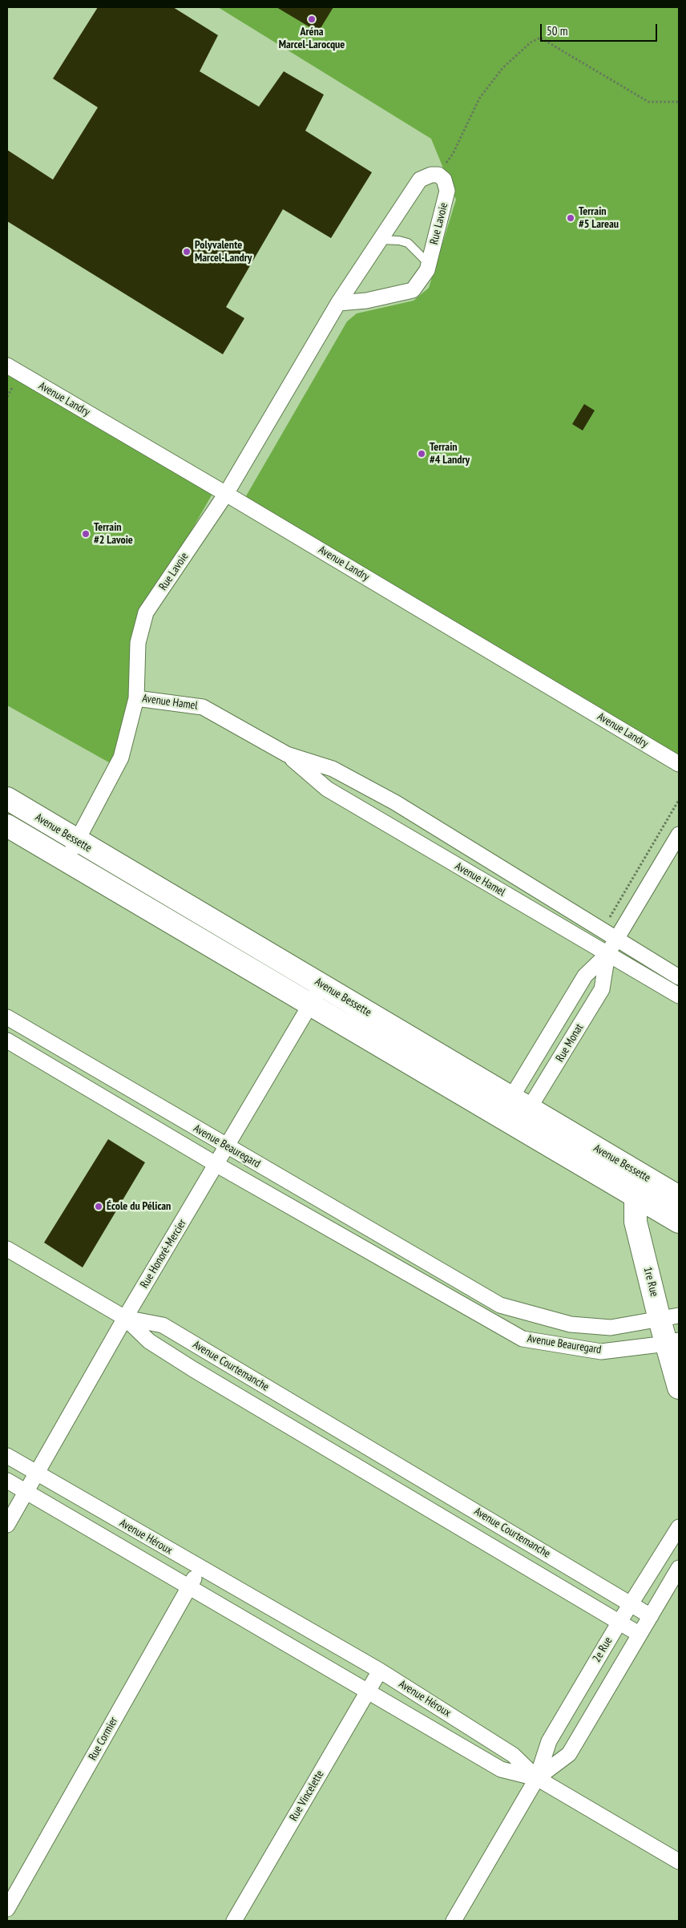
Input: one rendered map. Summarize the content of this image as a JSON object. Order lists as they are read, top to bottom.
{
  "streets": {
    "street": [
      "Rue Lavoie",
      "Avenue Landry",
      "Avenue Hamel",
      "Avenue Bessette",
      "Rue Monat",
      "Avenue Beauregard",
      "Rue Honoré-Mercier",
      "1re Rue",
      "Avenue Courtemanche",
      "Avenue Héroux",
      "2e Rue",
      "Rue Cormier",
      "Rue Vincelette"
    ]
  },
  "crossings": [
    ["Rue Lavoie", "Avenue Landry"],
    ["Rue Lavoie", "Avenue Hamel"],
    ["Rue Lavoie", "Avenue Bessette"],
    ["Avenue Hamel", "Rue Monat"],
    ["Avenue Bessette", "Rue Monat"],
    ["Avenue Bessette", "Rue Honoré-Mercier"],
    ["Avenue Bessette", "1re Rue"],
    ["Avenue Beauregard", "Rue Honoré-Mercier"],
    ["Avenue Beauregard", "1re Rue"],
    ["Rue Honoré-Mercier", "Avenue Courtemanche"],
    ["Rue Honoré-Mercier", "Avenue Héroux"],
    ["Avenue Courtemanche", "2e Rue"],
    ["Avenue Héroux", "2e Rue"],
    ["Avenue Héroux", "Rue Cormier"],
    ["Avenue Héroux", "Rue Vincelette"]
  ],
  "places": [
    "Aréna Marcel-Larocque",
    "Terrain #5 Lareau",
    "Polyvalente Marcel-Landry",
    "Terrain #4 Landry",
    "Terrain #2 Lavoie",
    "École du Pélican"
  ],
  "scale_bar": "50 m"
}
